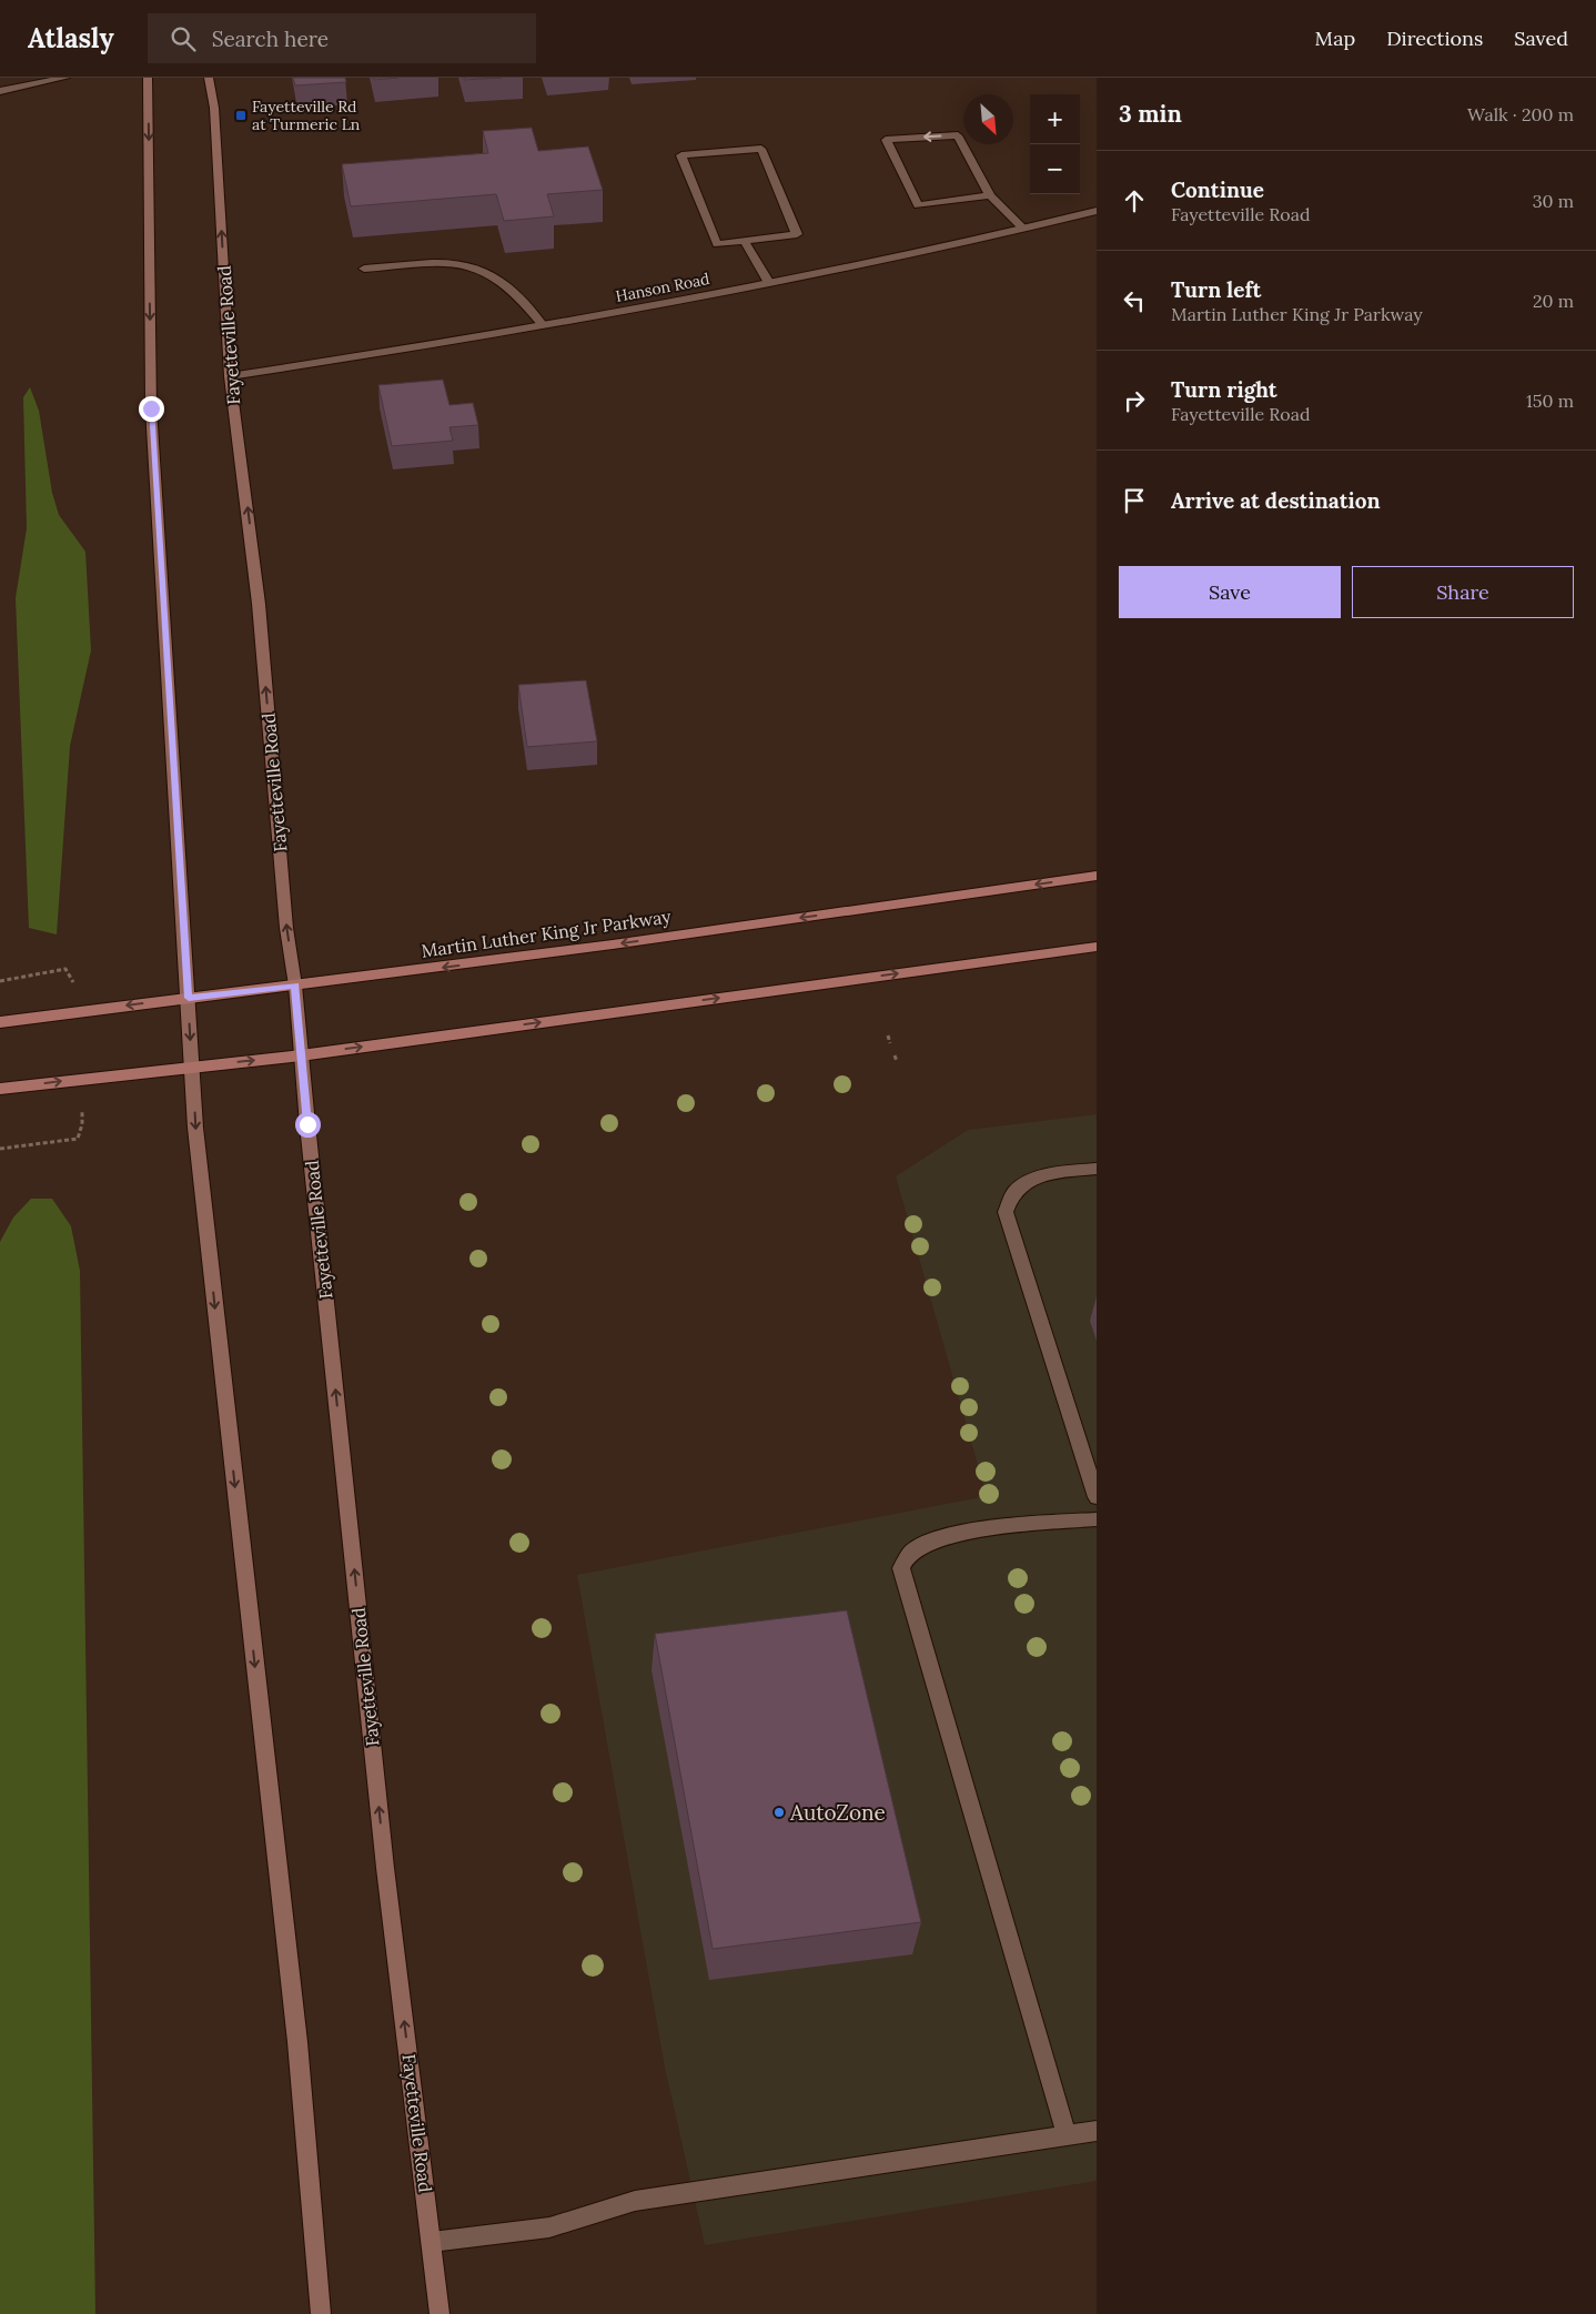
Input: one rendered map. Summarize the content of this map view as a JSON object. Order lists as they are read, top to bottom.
{
  "streets": {
    "main road": ["Fayetteville Road", "Martin Luther King Jr Parkway"],
    "street": ["Hanson Road"]
  },
  "crossings": [
    ["Hanson Road", "Fayetteville Road"],
    ["Fayetteville Road", "Martin Luther King Jr Parkway"]
  ],
  "places": {
    "transit": ["Fayetteville Rd at Turmeric Ln"],
    "other": ["AutoZone"]
  },
  "north": "bottom right",
  "page": {
    "header": "Atlasly",
    "search": "Search here",
    "nav": ["Map", "Directions", "Saved"],
    "heading": ["3 min", "Walk · 200 m"],
    "map_buttons": ["+", "−"],
    "list": [
      ["Continue", "Fayetteville Road", "30 m"],
      ["Turn left", "Martin Luther King Jr Parkway", "20 m"],
      ["Turn right", "Fayetteville Road", "150 m"],
      "Arrive at destination"
    ],
    "buttons": ["Save", "Share"]
  }
}
